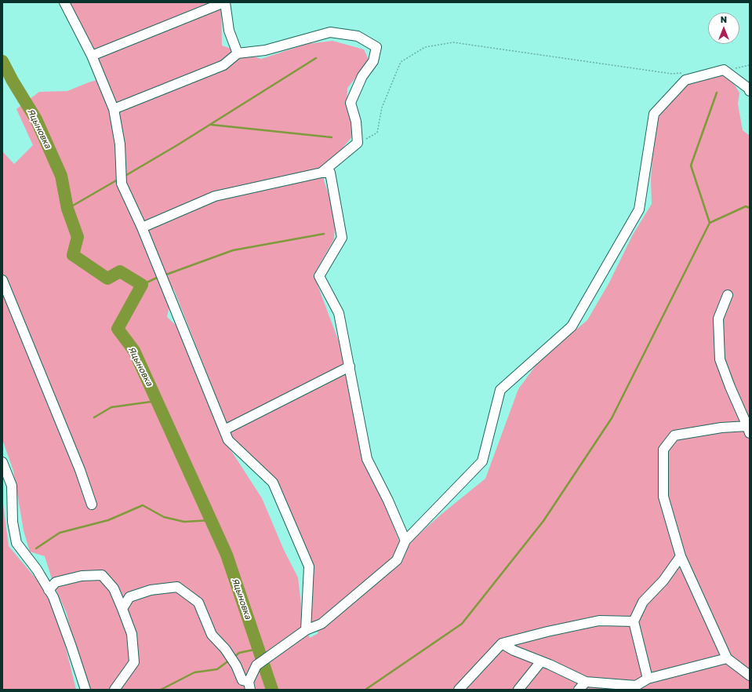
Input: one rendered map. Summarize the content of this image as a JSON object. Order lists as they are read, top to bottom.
{
  "water": ["Яцыновка"],
  "north": "top"
}
